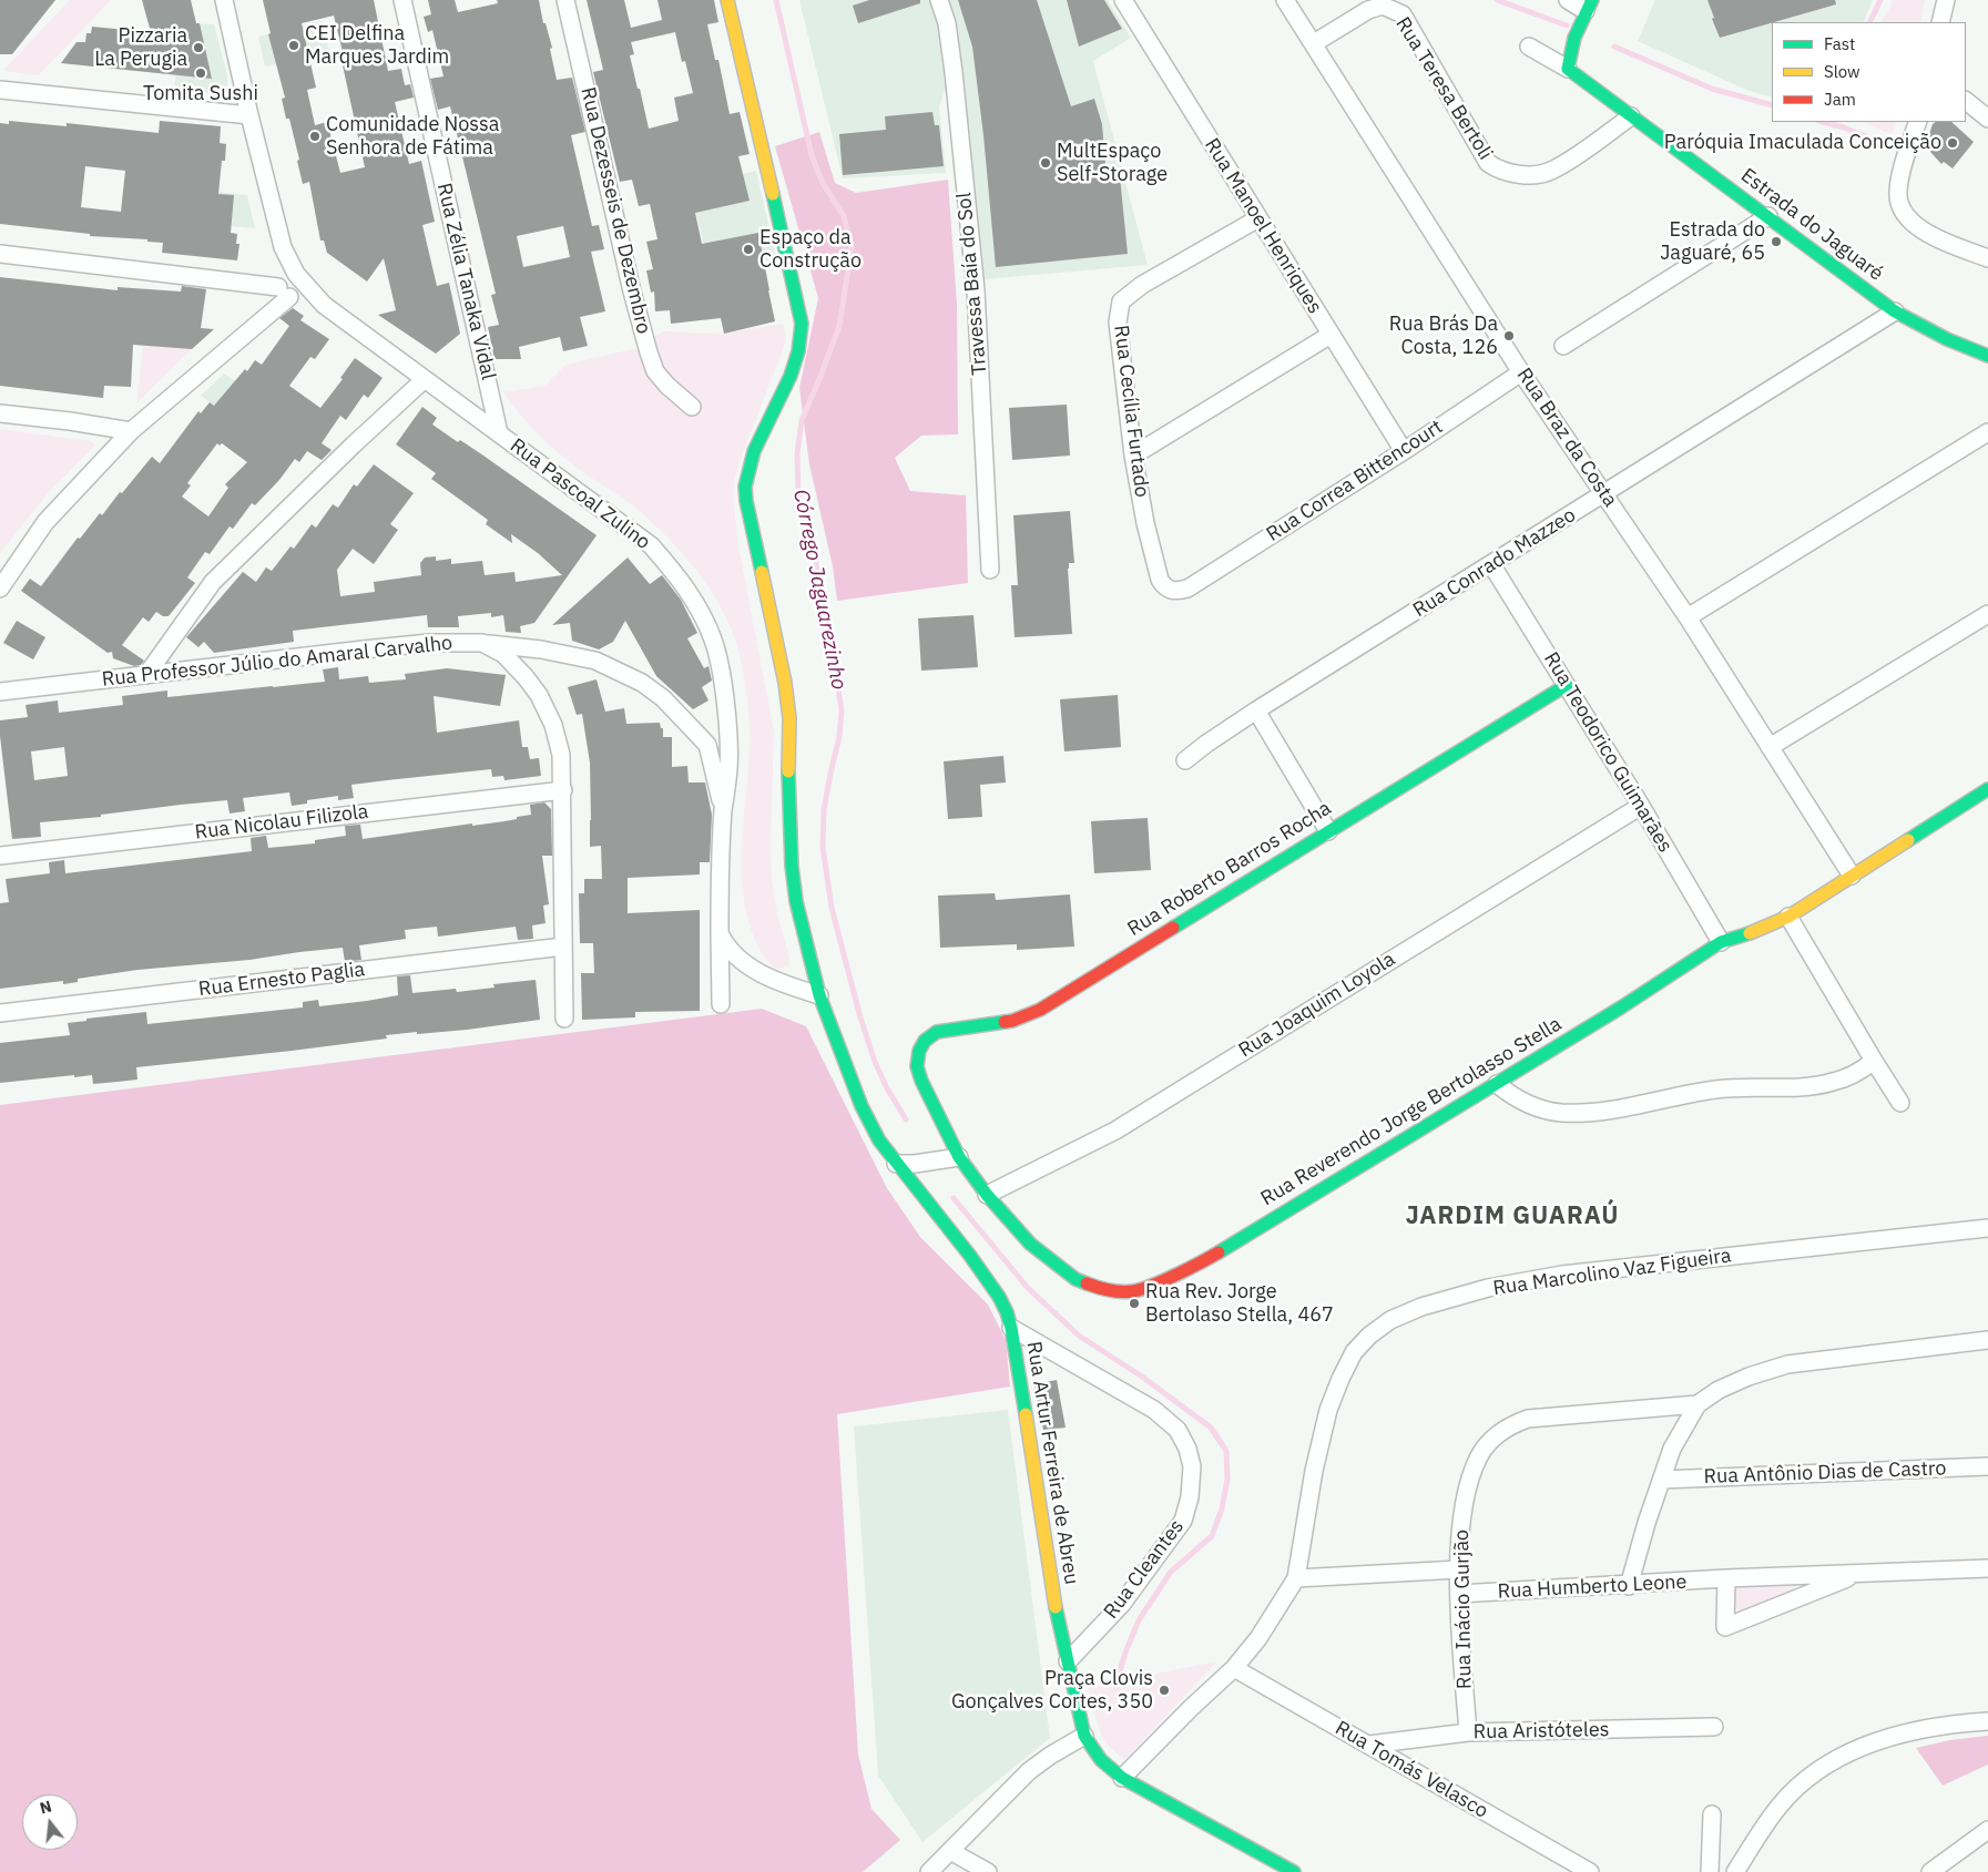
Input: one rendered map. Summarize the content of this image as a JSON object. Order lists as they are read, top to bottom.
{
  "streets": {
    "street": [
      "Rua Teresa Bertoli",
      "Rua Dezesseis de Dezembro",
      "Estrada do Jaguaré",
      "Rua Manoel Henriques",
      "Rua Zélia Tanaka Vidal",
      "Travessa Baía do Sol",
      "Rua Cecília Furtado",
      "Rua Braz da Costa",
      "Rua Correa Bittencourt",
      "Rua Pascoal Zulino",
      "Rua Conrado Mazzeo",
      "Rua Professor Júlio do Amaral Carvalho",
      "Rua Teodorico Guimarães",
      "Rua Nicolau Filizola",
      "Rua Roberto Barros Rocha",
      "Rua Ernesto Paglia",
      "Rua Joaquim Loyola",
      "Rua Reverendo Jorge Bertolasso Stella",
      "Rua Marcolino Vaz Figueira",
      "Rua Artur Ferreira de Abreu",
      "Rua Antônio Dias de Castro",
      "Rua Cleantes",
      "Rua Humberto Leone",
      "Rua Inácio Gurjão",
      "Rua Aristóteles",
      "Rua Tomás Velasco"
    ]
  },
  "crossings": [
    ["Rua Teresa Bertoli", "Estrada do Jaguaré"],
    ["Rua Teresa Bertoli", "Rua Braz da Costa"],
    ["Estrada do Jaguaré", "Rua Conrado Mazzeo"],
    ["Rua Manoel Henriques", "Rua Cecília Furtado"],
    ["Rua Manoel Henriques", "Rua Correa Bittencourt"],
    ["Rua Zélia Tanaka Vidal", "Rua Pascoal Zulino"],
    ["Rua Cecília Furtado", "Rua Correa Bittencourt"],
    ["Rua Braz da Costa", "Rua Correa Bittencourt"],
    ["Rua Braz da Costa", "Rua Conrado Mazzeo"],
    ["Rua Braz da Costa", "Rua Reverendo Jorge Bertolasso Stella"],
    ["Rua Conrado Mazzeo", "Rua Teodorico Guimarães"],
    ["Rua Professor Júlio do Amaral Carvalho", "Rua Nicolau Filizola"],
    ["Rua Professor Júlio do Amaral Carvalho", "Rua Ernesto Paglia"],
    ["Rua Teodorico Guimarães", "Rua Roberto Barros Rocha"],
    ["Rua Teodorico Guimarães", "Rua Joaquim Loyola"],
    ["Rua Teodorico Guimarães", "Rua Reverendo Jorge Bertolasso Stella"],
    ["Rua Roberto Barros Rocha", "Rua Reverendo Jorge Bertolasso Stella"],
    ["Rua Joaquim Loyola", "Rua Reverendo Jorge Bertolasso Stella"],
    ["Rua Marcolino Vaz Figueira", "Rua Artur Ferreira de Abreu"],
    ["Rua Marcolino Vaz Figueira", "Rua Tomás Velasco"],
    ["Rua Artur Ferreira de Abreu", "Rua Cleantes"],
    ["Rua Humberto Leone", "Rua Inácio Gurjão"],
    ["Rua Inácio Gurjão", "Rua Aristóteles"],
    ["Rua Aristóteles", "Rua Tomás Velasco"]
  ],
  "districts": ["JARDIM GUARAÚ"],
  "water": ["Córrego Jaguarezinho"],
  "places": [
    "CEI Delfina Marques Jardim",
    "Pizzaria La Perugia",
    "Tomita Sushi",
    "Comunidade Nossa Senhora de Fátima",
    "Paróquia Imaculada Conceição",
    "MultEspaço Self-Storage",
    "Estrada do Jaguaré, 65",
    "Espaço da Construção",
    "Rua Brás Da Costa, 126",
    "Rua Rev. Jorge Bertolaso Stella, 467",
    "Praça Clovis Gonçalves Cortes, 350"
  ],
  "legend": ["Fast", "Slow", "Jam"],
  "north": "top"
}
